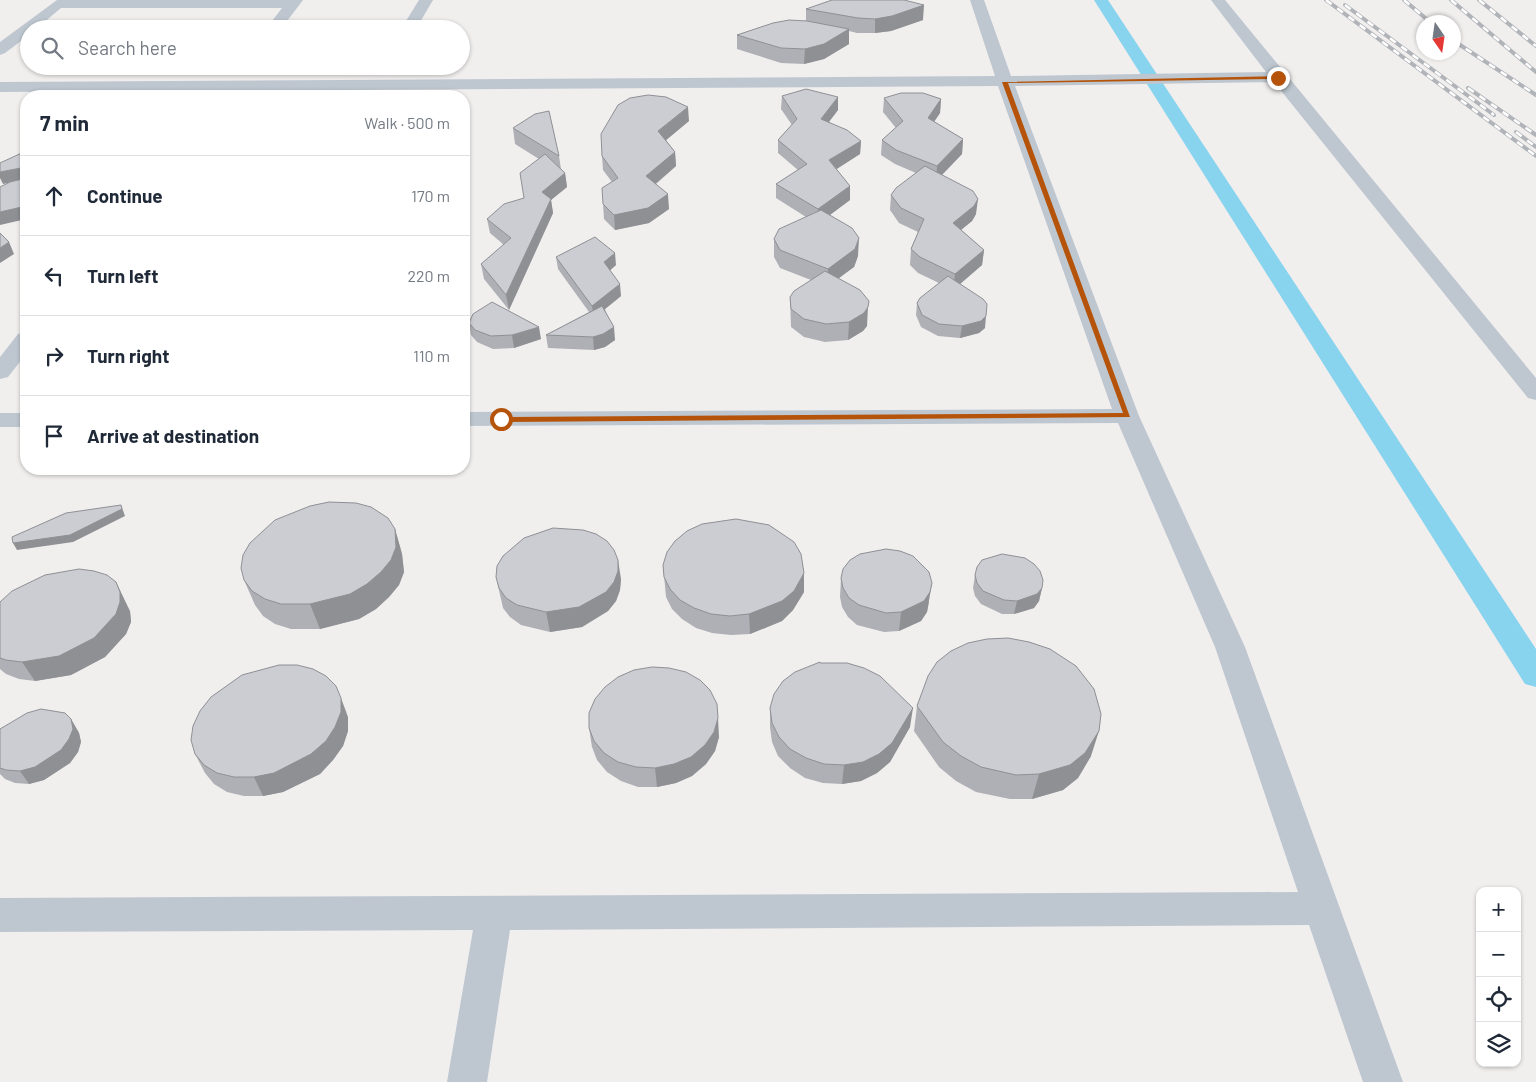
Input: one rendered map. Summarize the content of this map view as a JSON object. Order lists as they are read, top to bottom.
{
  "north": "bottom",
  "page": {
    "search": "Search here",
    "heading": ["7 min", "Walk · 500 m"],
    "list": [
      ["Continue", "170 m"],
      ["Turn left", "220 m"],
      ["Turn right", "110 m"],
      "Arrive at destination"
    ],
    "map_buttons": ["+", "−"]
  }
}
